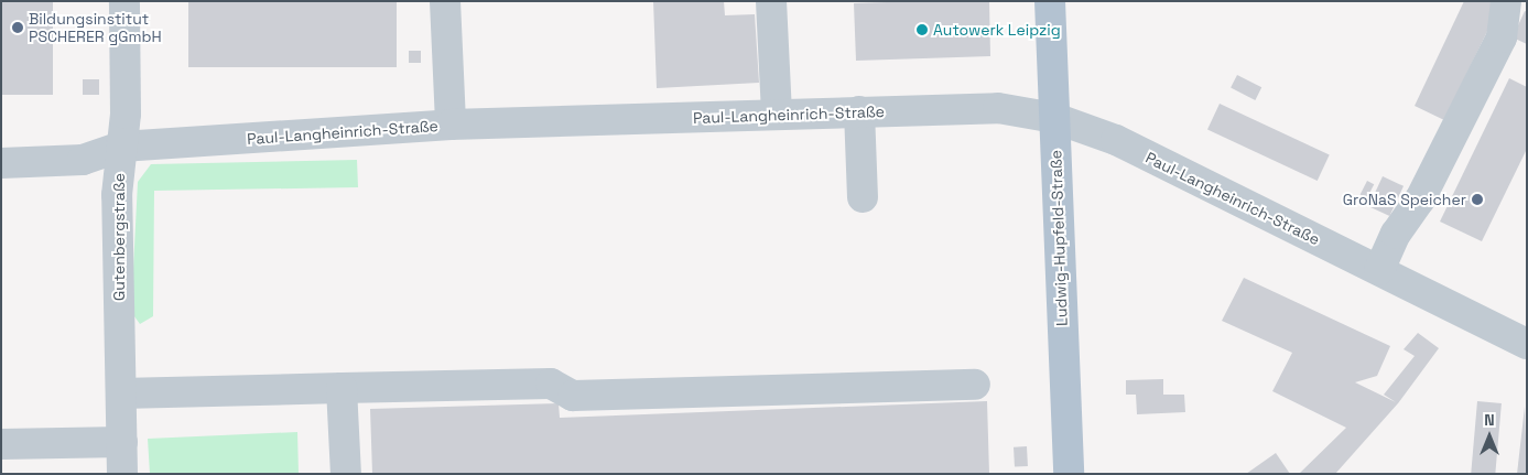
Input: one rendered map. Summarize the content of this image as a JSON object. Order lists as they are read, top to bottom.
{
  "streets": {
    "main road": ["Ludwig-Hupfeld-Straße"],
    "street": ["Paul-Langheinrich-Straße", "Gutenbergstraße"]
  },
  "crossings": [
    ["Paul-Langheinrich-Straße", "Gutenbergstraße"],
    ["Paul-Langheinrich-Straße", "Ludwig-Hupfeld-Straße"]
  ],
  "places": ["Bildungsinstitut PSCHERER gGmbH", "Autowerk Leipzig", "GroNaS Speicher"],
  "north": "top"
}
